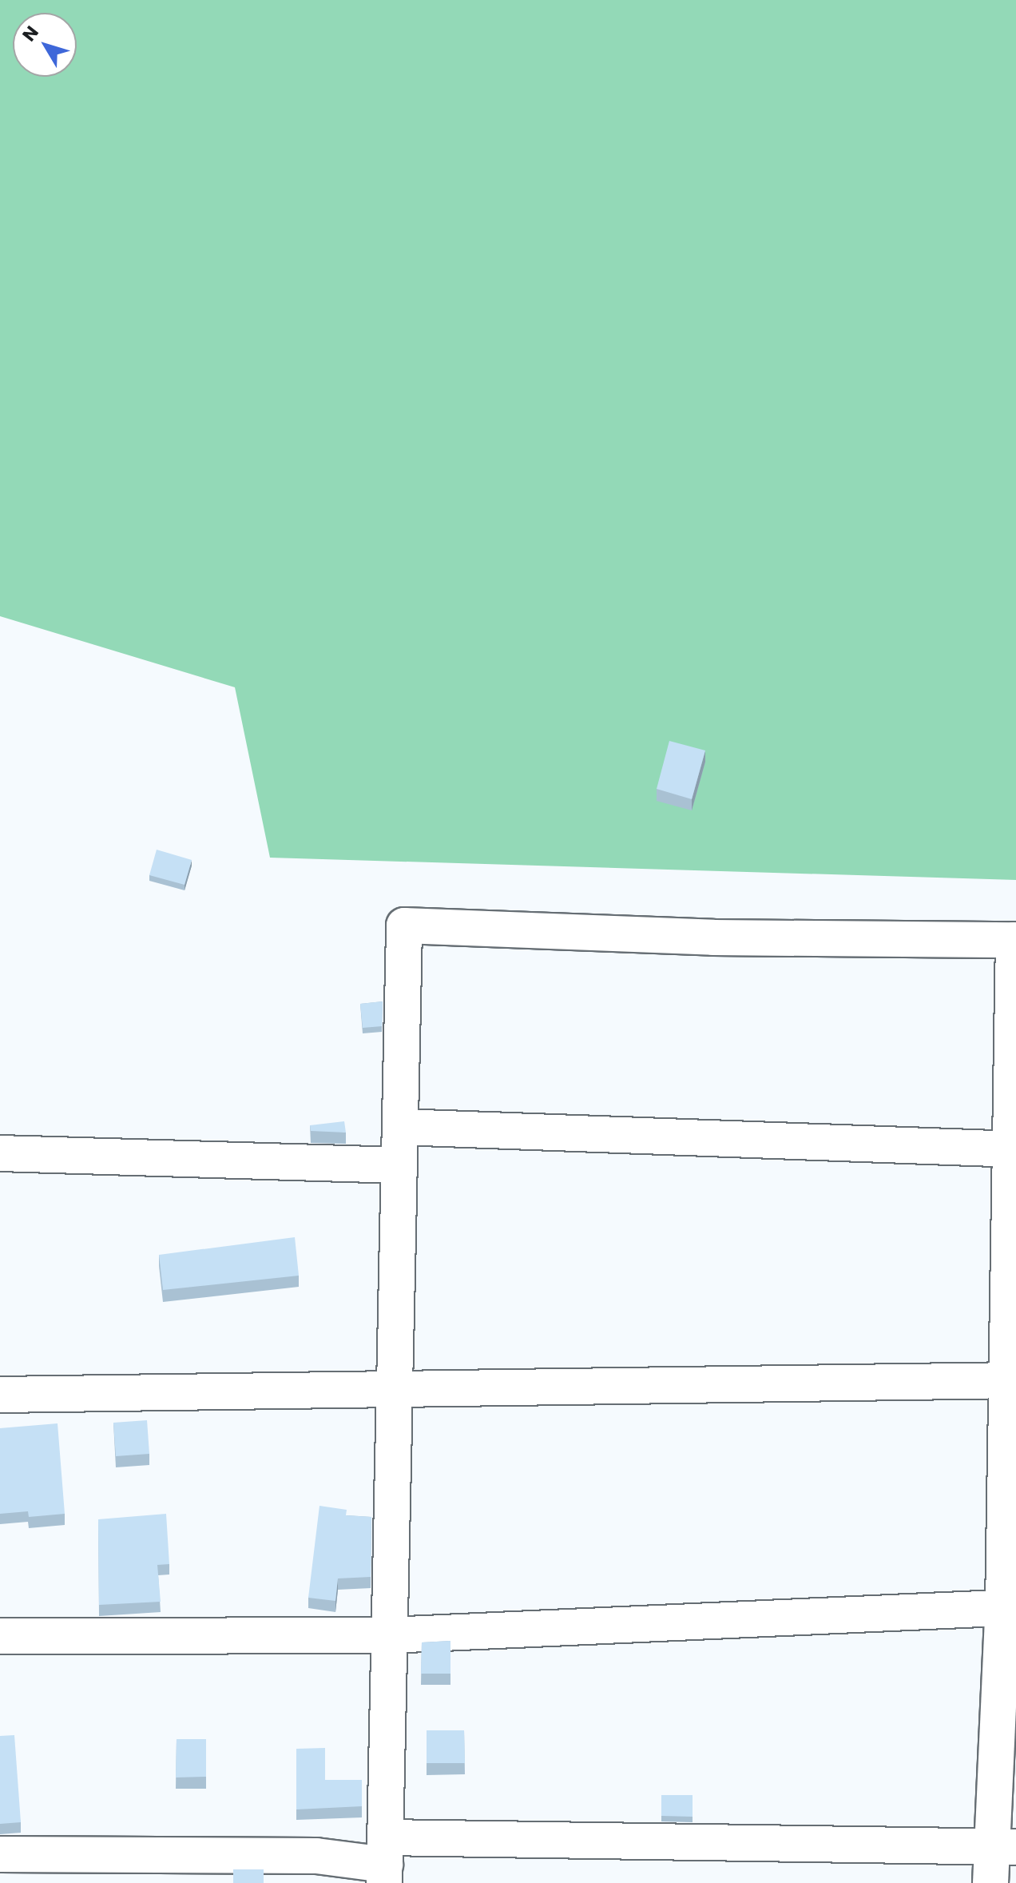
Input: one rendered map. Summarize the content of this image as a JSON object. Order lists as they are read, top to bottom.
{
  "north": "top left"
}
